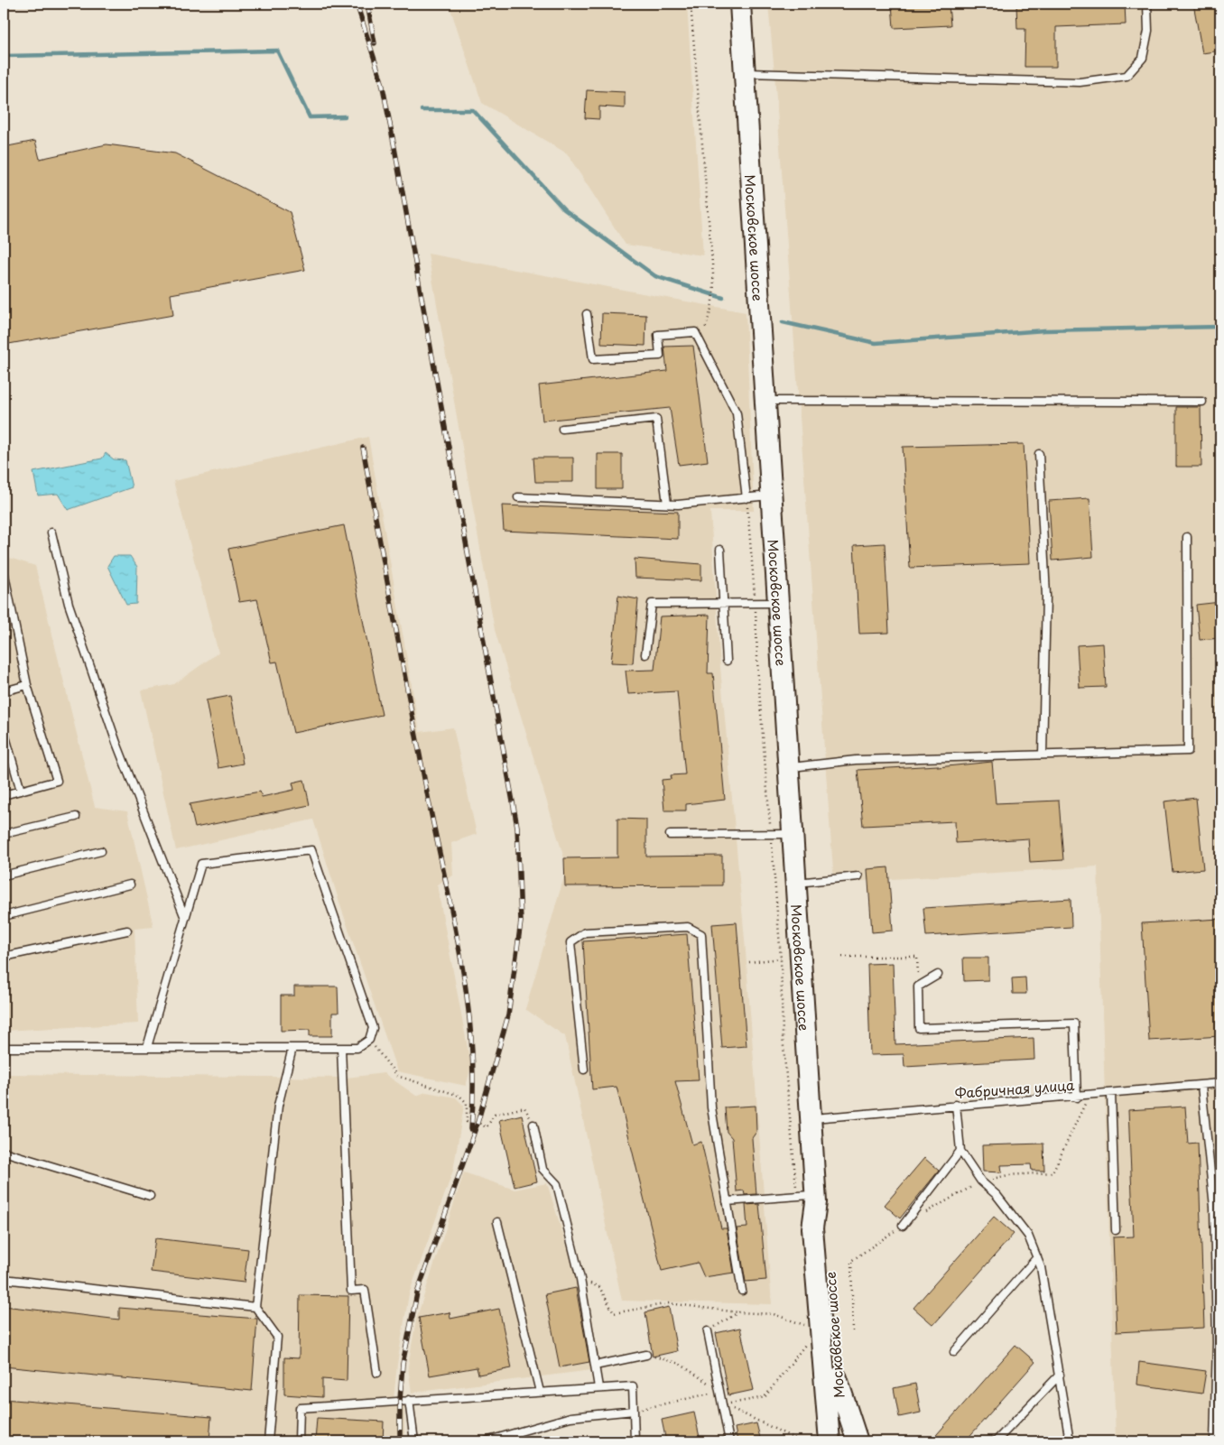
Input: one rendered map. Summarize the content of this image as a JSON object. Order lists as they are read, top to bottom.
{
  "streets": {
    "main road": ["Московское шоссе"],
    "lane": ["Фабричная улица"]
  },
  "crossings": [
    ["Московское шоссе", "Фабричная улица"]
  ]
}
